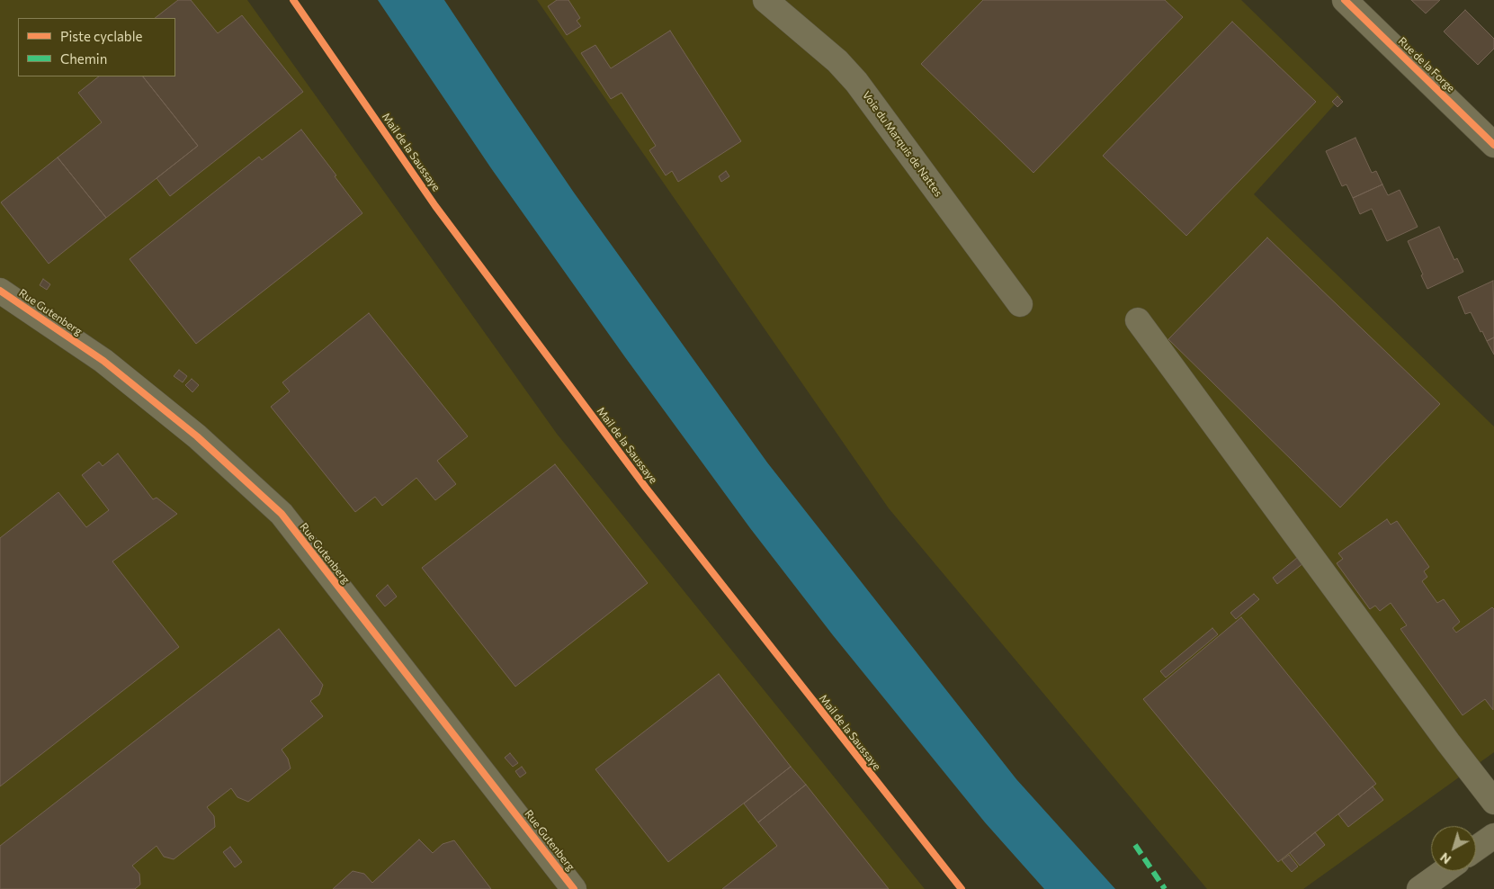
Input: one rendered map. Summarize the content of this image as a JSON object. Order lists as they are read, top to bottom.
{
  "streets": {
    "street": ["Rue de la Forge", "Voie du Marquis de Nattes", "Rue Gutenberg"],
    "cycle path": ["Mail de la Saussaye"]
  },
  "legend": ["Piste cyclable", "Chemin"],
  "north": "bottom left"
}
